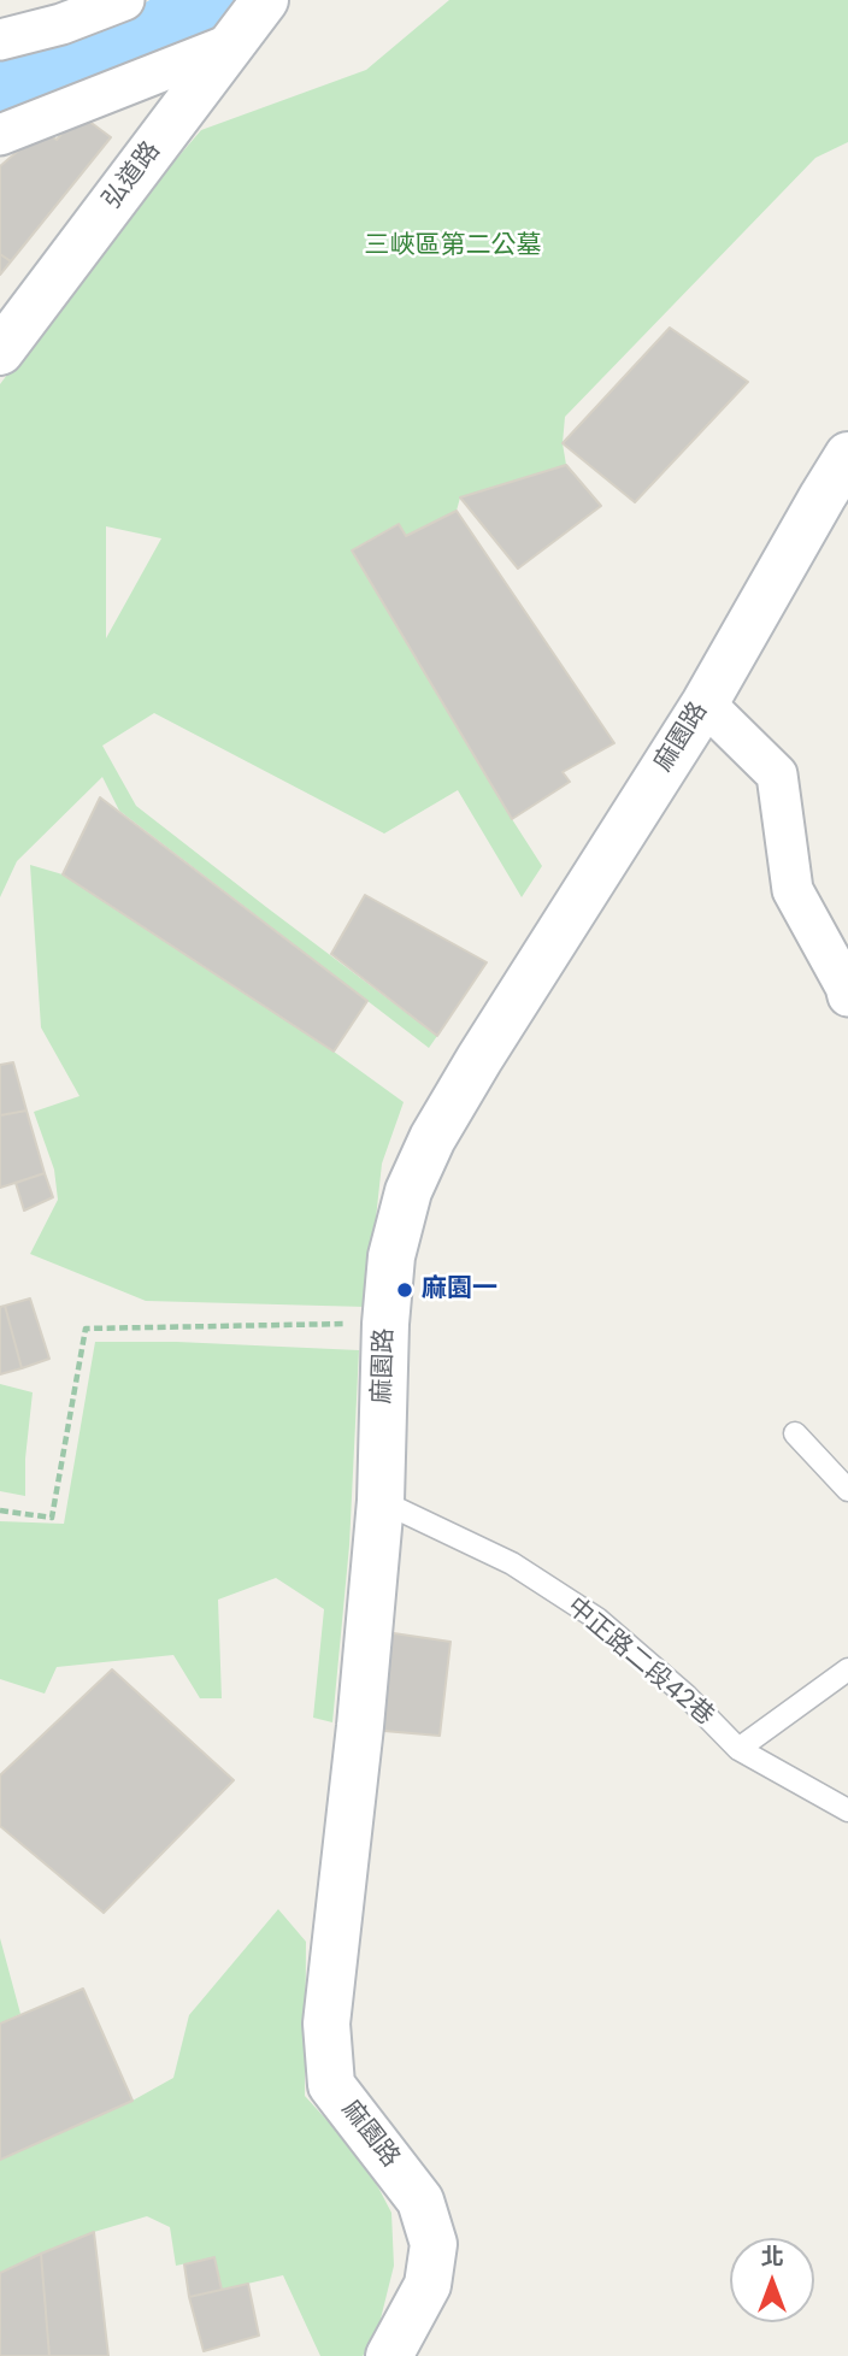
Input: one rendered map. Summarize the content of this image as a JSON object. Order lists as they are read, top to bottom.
{
  "streets": {
    "street": ["弘道路", "麻園路"],
    "lane": ["中正路二段42巷"]
  },
  "crossings": [
    ["麻園路", "中正路二段42巷"]
  ],
  "parks": ["三峽區第二公墓"],
  "places": ["麻園一"],
  "north": "top"
}
